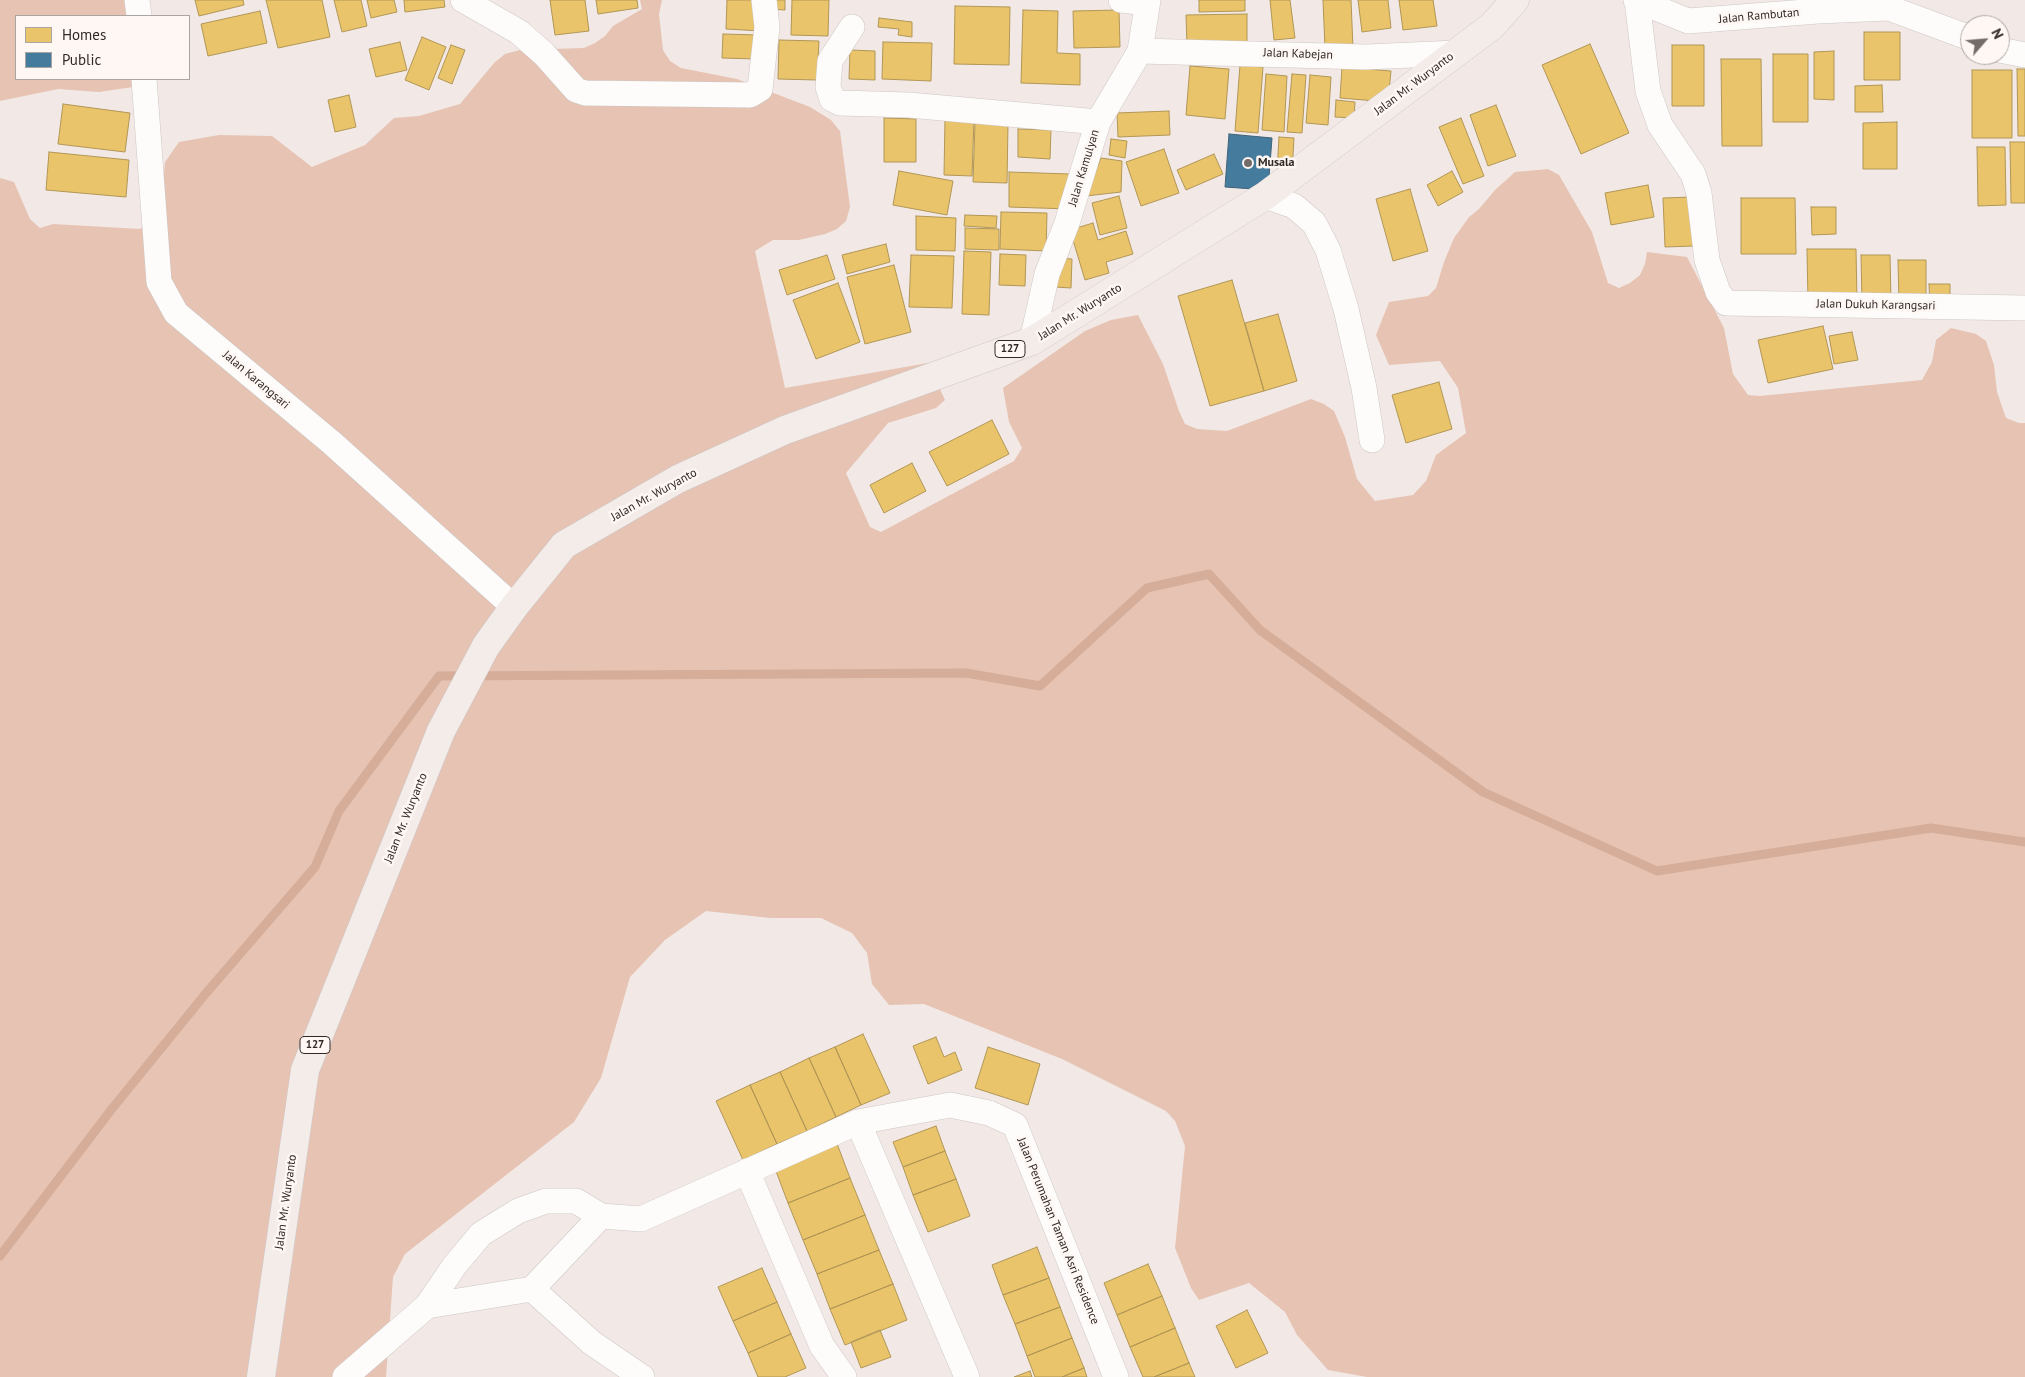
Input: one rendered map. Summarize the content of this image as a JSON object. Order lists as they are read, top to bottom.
{
  "streets": {
    "main road": ["Jalan Mr. Wuryanto", "127"],
    "street": [
      "Jalan Rambutan",
      "Jalan Kabejan",
      "Jalan Kamulyan",
      "Jalan Dukuh Karangsari",
      "Jalan Karangsari",
      "Jalan Perumahan Taman Asri Residence"
    ]
  },
  "crossings": [
    ["Jalan Rambutan", "Jalan Dukuh Karangsari"],
    ["Jalan Kabejan", "Jalan Mr. Wuryanto"],
    ["Jalan Kabejan", "Jalan Kamulyan"],
    ["Jalan Mr. Wuryanto", "Jalan Kamulyan"],
    ["Jalan Mr. Wuryanto", "Jalan Karangsari"]
  ],
  "places": ["Musala"],
  "legend": ["Homes", "Public"],
  "north": "top right"
}
